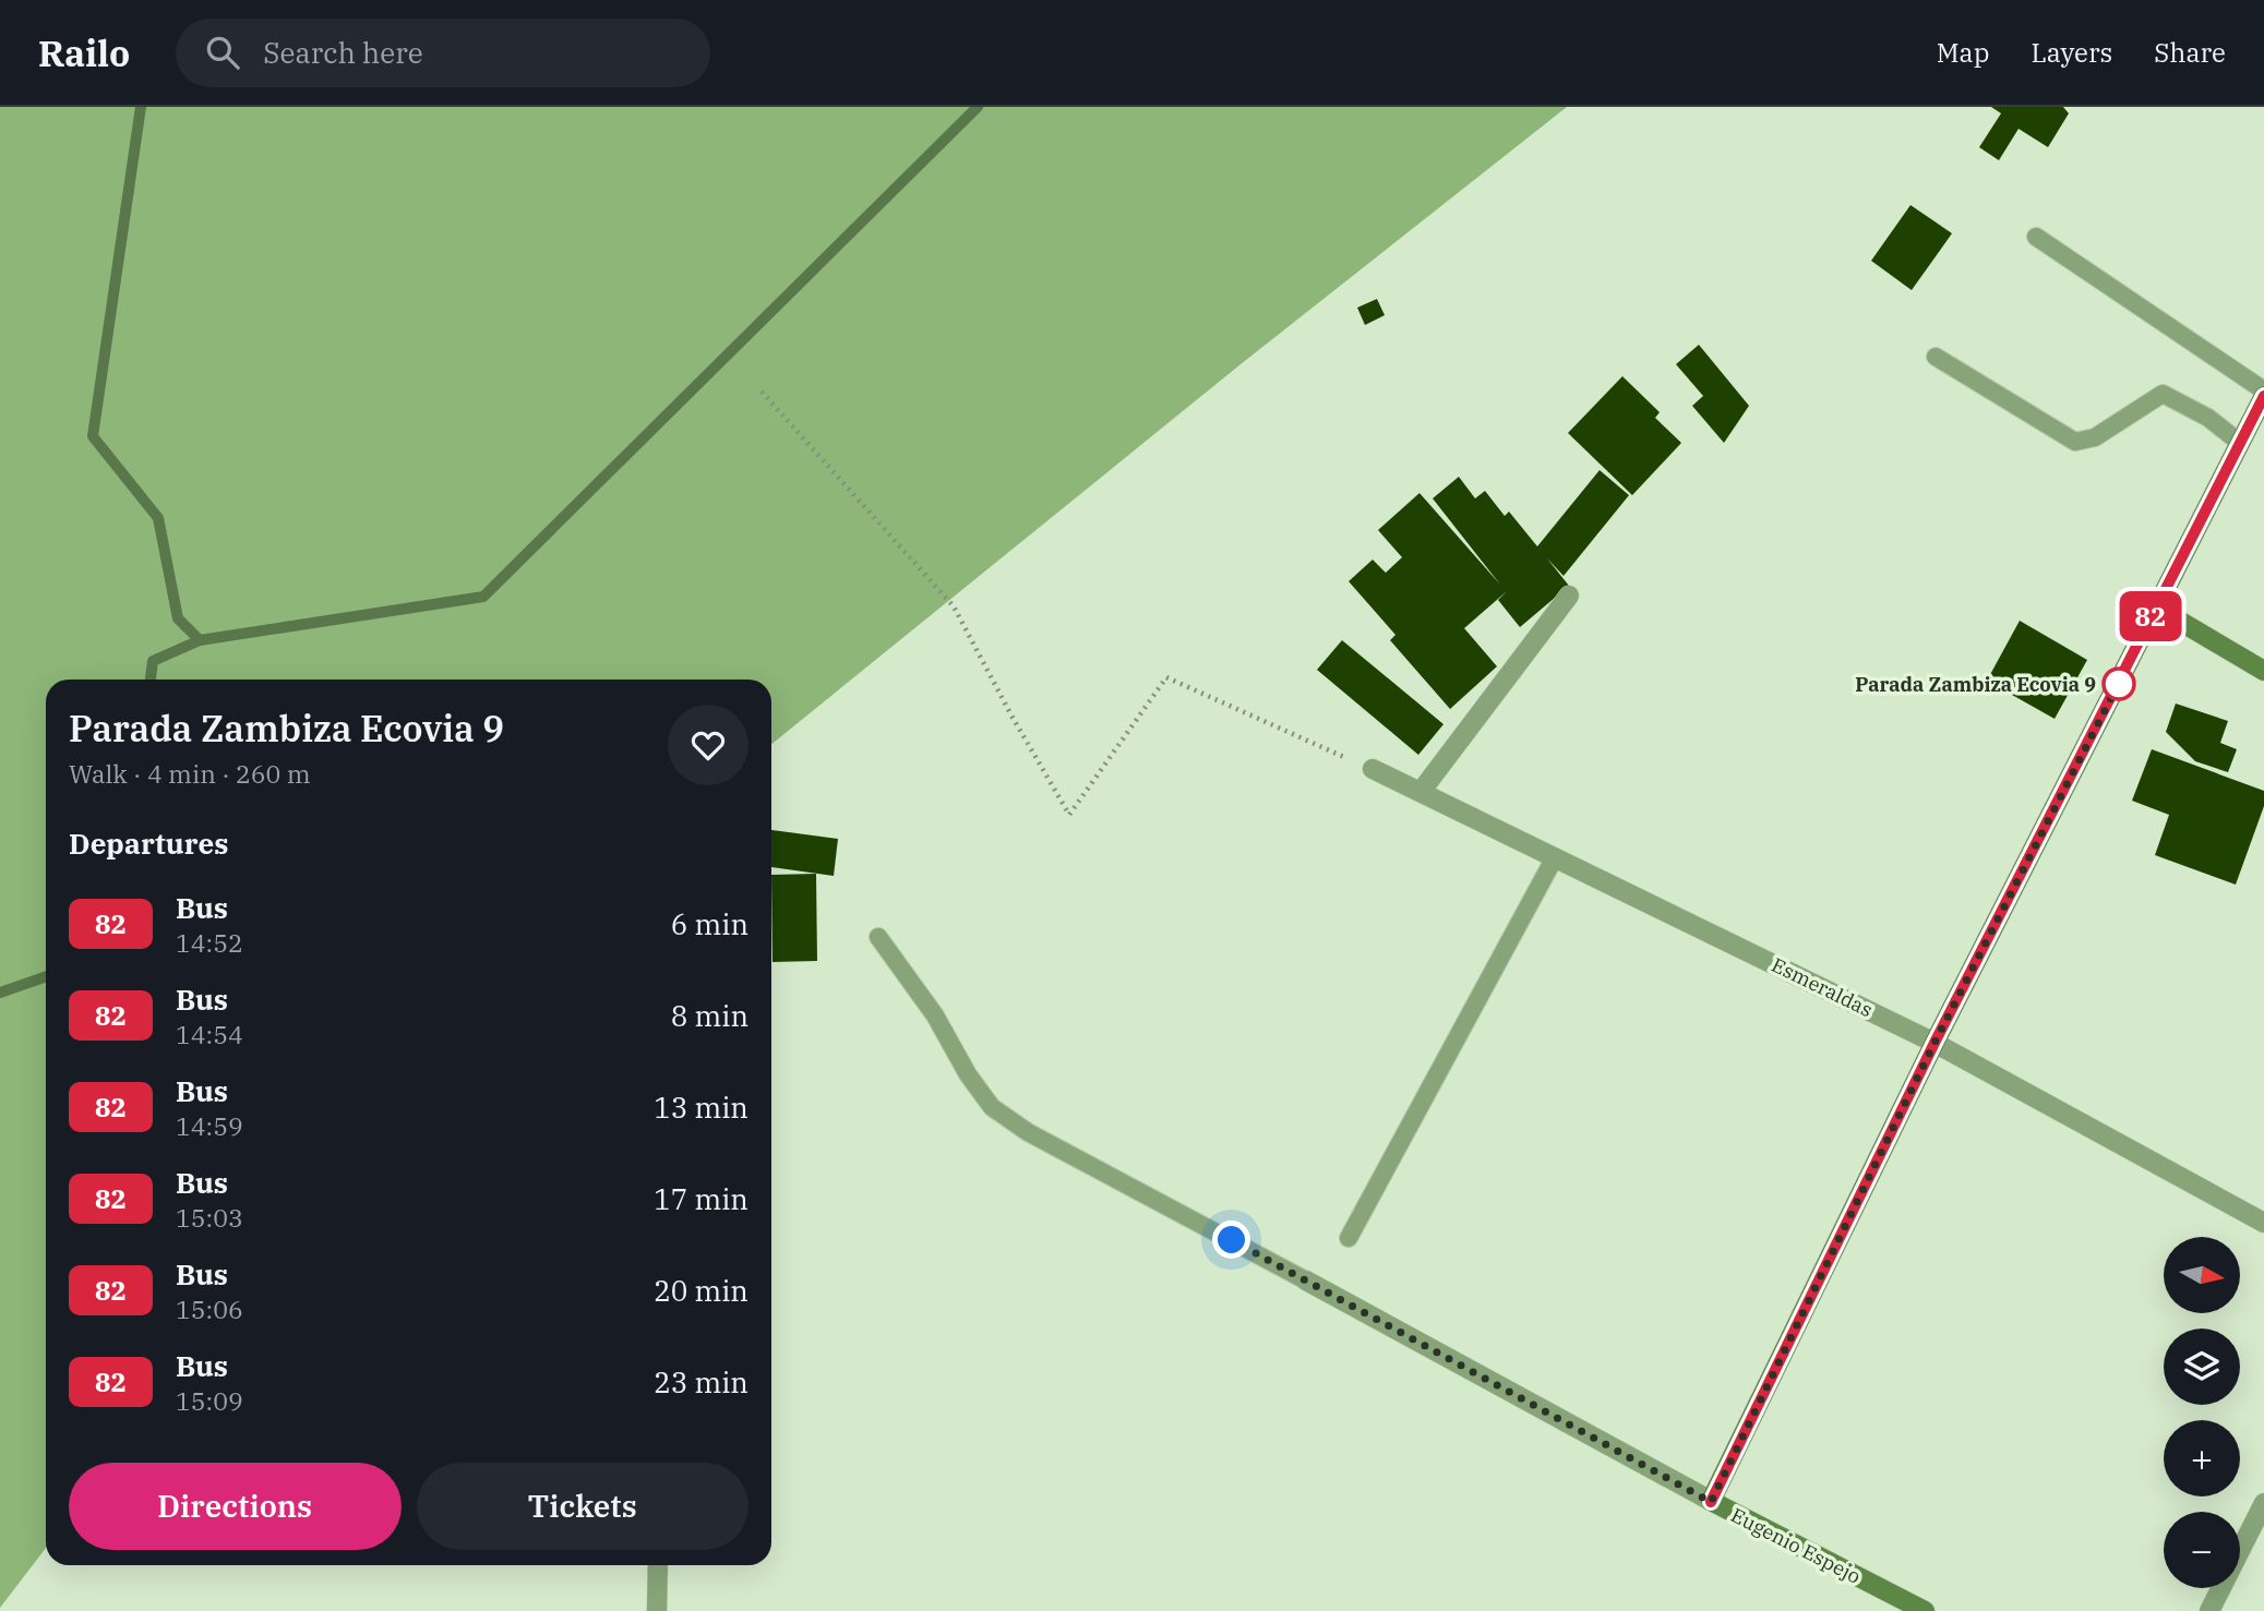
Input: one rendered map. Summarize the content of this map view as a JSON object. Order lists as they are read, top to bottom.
{
  "streets": {
    "street": ["Esmeraldas", "Eugenio Espejo"]
  },
  "places": ["Parada Zambiza Ecovia 9"],
  "lines": ["bus line 82"],
  "north": "right",
  "page": {
    "header": "Railo",
    "search": "Search here",
    "nav": ["Map", "Layers", "Share"],
    "on_map": "82",
    "heading": [
      ["Parada Zambiza Ecovia 9", "Walk · 4 min · 260 m"],
      "Departures"
    ],
    "list": [
      {
        "mark": "82",
        "name": "Bus",
        "note": "14:52",
        "value": "6 min"
      },
      {
        "mark": "82",
        "name": "Bus",
        "note": "14:54",
        "value": "8 min"
      },
      {
        "mark": "82",
        "name": "Bus",
        "note": "14:59",
        "value": "13 min"
      },
      {
        "mark": "82",
        "name": "Bus",
        "note": "15:03",
        "value": "17 min"
      },
      {
        "mark": "82",
        "name": "Bus",
        "note": "15:06",
        "value": "20 min"
      },
      {
        "mark": "82",
        "name": "Bus",
        "note": "15:09",
        "value": "23 min"
      }
    ],
    "map_buttons": ["+", "−"],
    "buttons": ["Directions", "Tickets"]
  }
}
